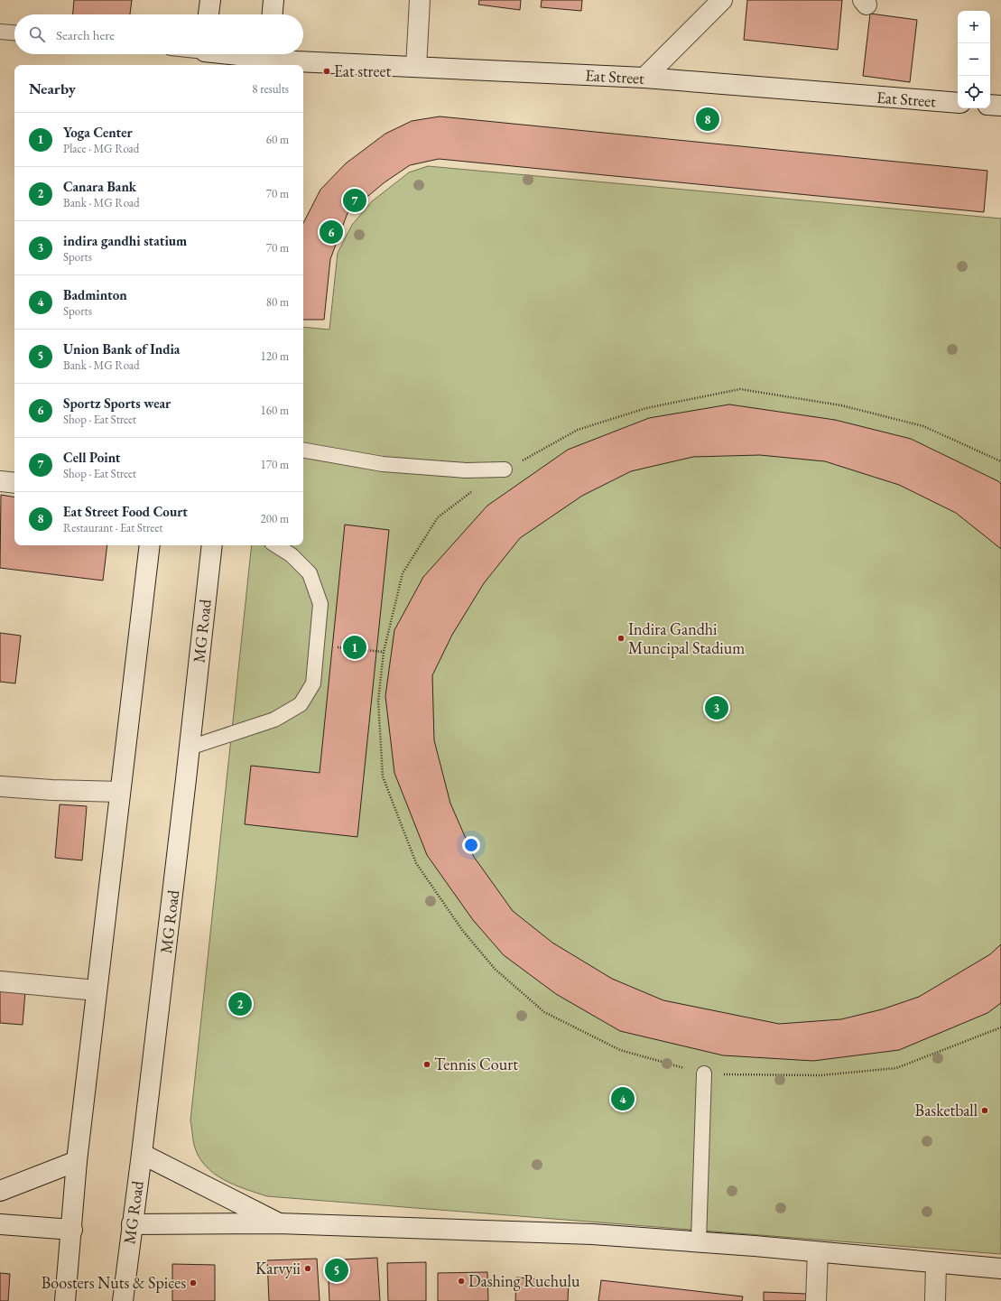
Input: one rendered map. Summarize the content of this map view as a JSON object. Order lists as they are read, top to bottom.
{
  "streets": {
    "street": ["Eat Street", "MG Road"]
  },
  "places": [
    "Eat street",
    "Indira Gandhi Muncipal Stadium",
    "Tennis Court",
    "Basketball",
    "Karvyii",
    "Dashing Ruchulu",
    "Boosters Nuts & Spices"
  ],
  "page": {
    "map_buttons": ["+", "−"],
    "search": "Search here",
    "heading": ["Nearby", "8 results"],
    "pins": [
      "8",
      "7",
      "6",
      "1",
      "3",
      "2",
      "4",
      "5"
    ],
    "list": [
      {
        "mark": "1",
        "name": "Yoga Center",
        "note": "Place · MG Road",
        "value": "60 m"
      },
      {
        "mark": "2",
        "name": "Canara Bank",
        "note": "Bank · MG Road",
        "value": "70 m"
      },
      {
        "mark": "3",
        "name": "indira gandhi statium",
        "note": "Sports",
        "value": "70 m"
      },
      {
        "mark": "4",
        "name": "Badminton",
        "note": "Sports",
        "value": "80 m"
      },
      {
        "mark": "5",
        "name": "Union Bank of India",
        "note": "Bank · MG Road",
        "value": "120 m"
      },
      {
        "mark": "6",
        "name": "Sportz Sports wear",
        "note": "Shop · Eat Street",
        "value": "160 m"
      },
      {
        "mark": "7",
        "name": "Cell Point",
        "note": "Shop · Eat Street",
        "value": "170 m"
      },
      {
        "mark": "8",
        "name": "Eat Street Food Court",
        "note": "Restaurant · Eat Street",
        "value": "200 m"
      }
    ]
  }
}
